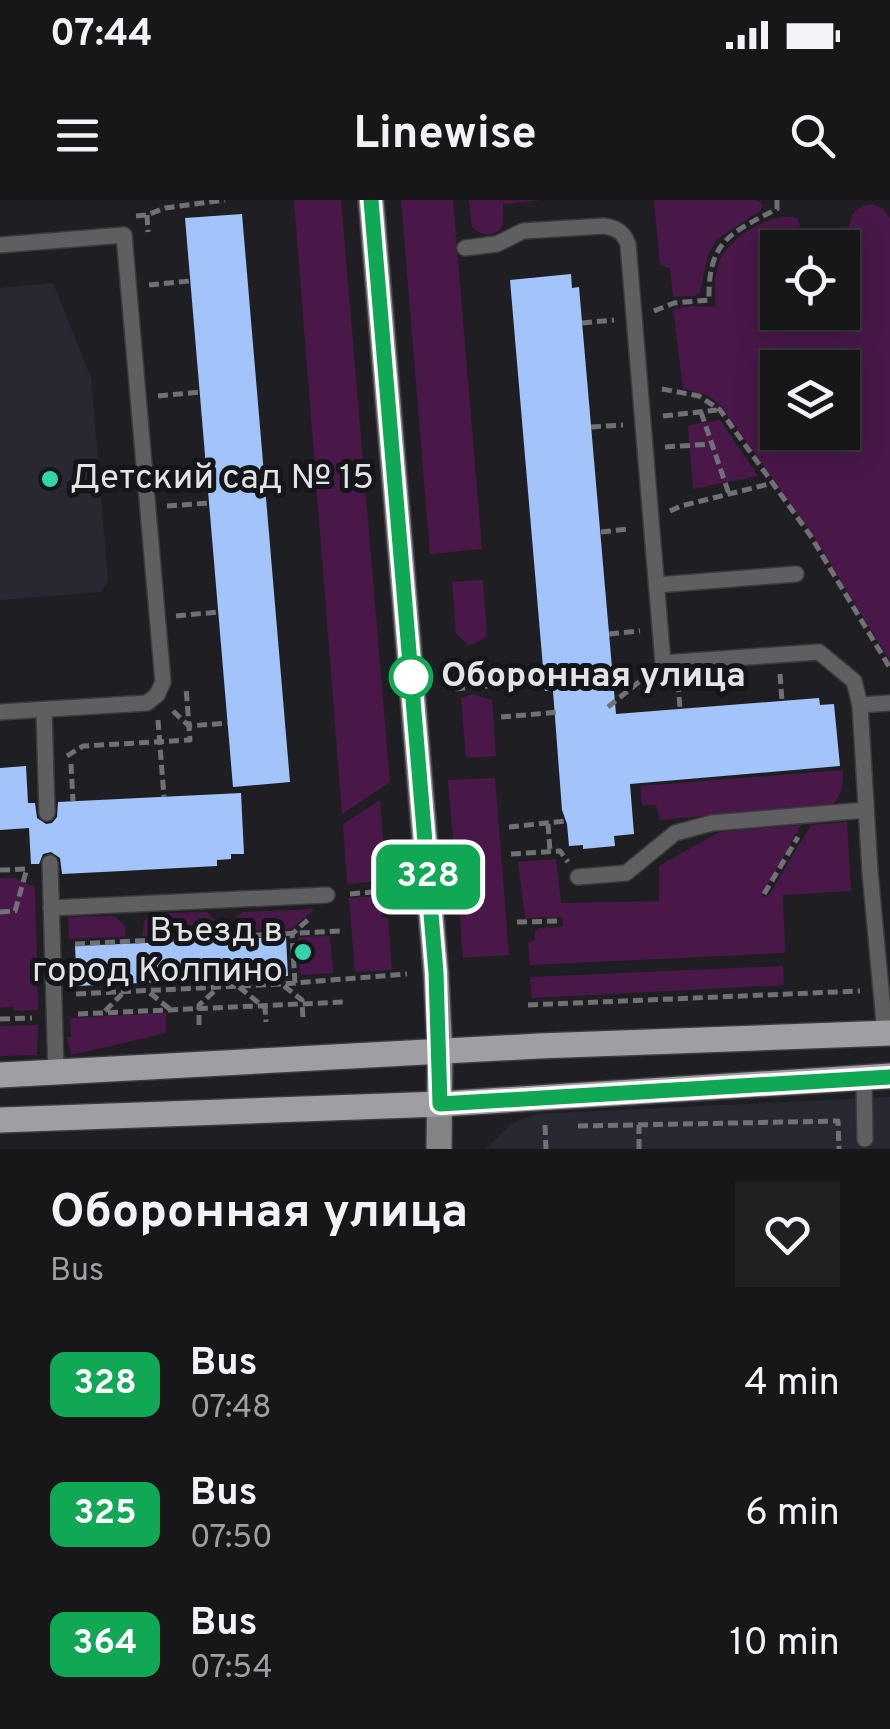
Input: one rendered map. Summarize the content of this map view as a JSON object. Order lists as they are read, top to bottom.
{
  "places": ["Детский сад № 15", "Оборонная улица", "Въезд в город Колпино"],
  "lines": ["bus line 328"],
  "page": {
    "status": "07:44",
    "header": "Linewise",
    "on_map": "328",
    "heading": ["Оборонная улица", "Bus"],
    "list": [
      {
        "mark": "328",
        "name": "Bus",
        "note": "07:48",
        "value": "4 min"
      },
      {
        "mark": "325",
        "name": "Bus",
        "note": "07:50",
        "value": "6 min"
      },
      {
        "mark": "364",
        "name": "Bus",
        "note": "07:54",
        "value": "10 min"
      }
    ]
  }
}
